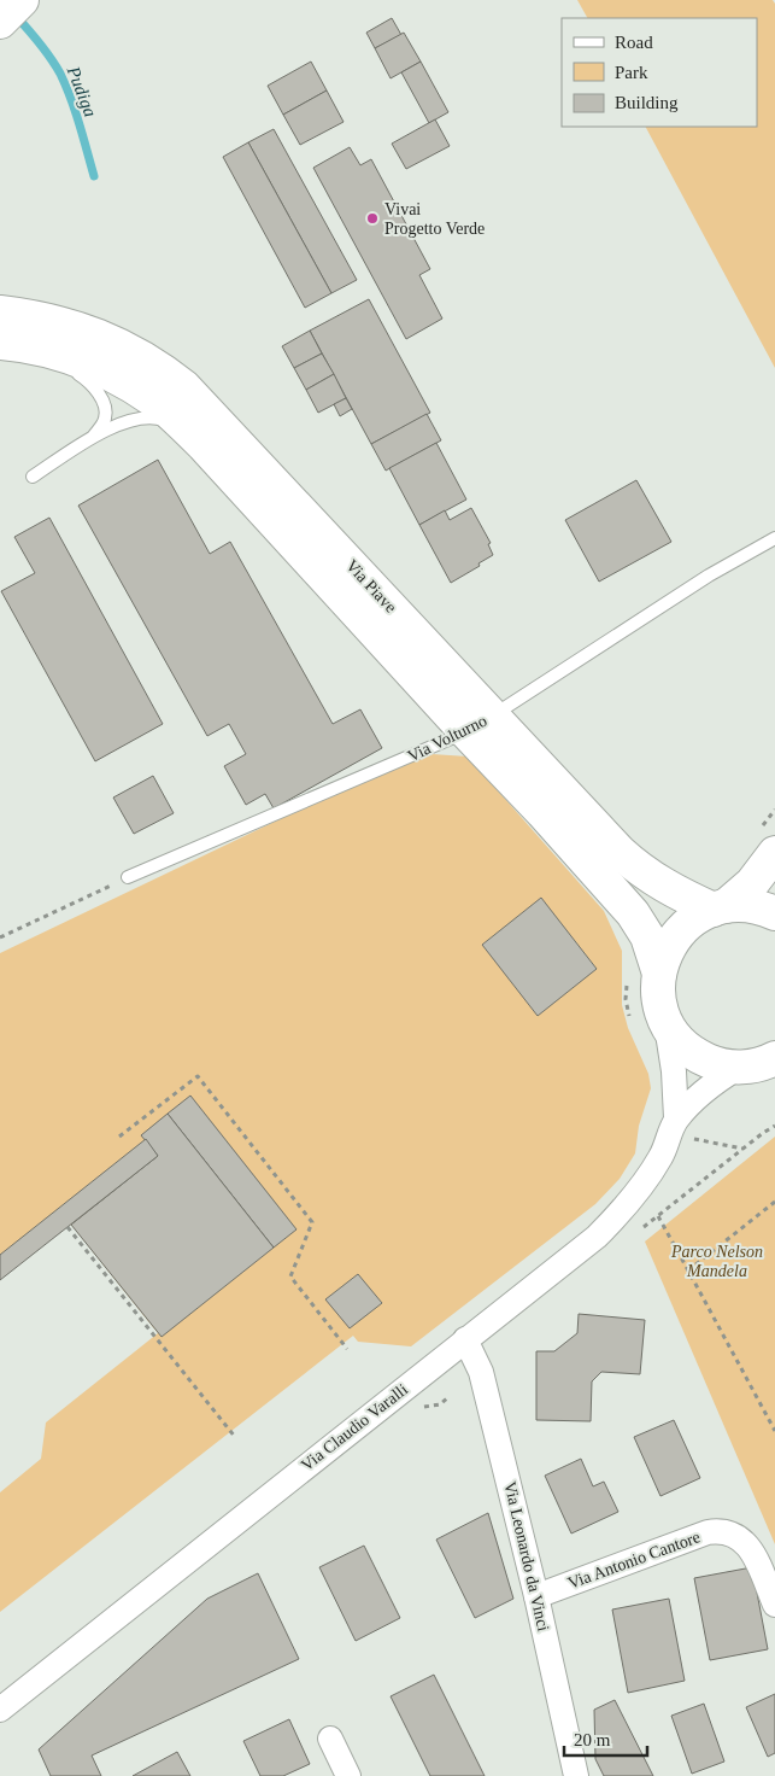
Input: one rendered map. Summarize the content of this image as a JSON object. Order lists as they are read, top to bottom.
{
  "streets": {
    "main road": ["Via Piave"],
    "street": ["Via Claudio Varalli", "Via Leonardo da Vinci", "Via Antonio Cantore"],
    "lane": ["Via Volturno"]
  },
  "crossings": [
    ["Via Piave", "Via Volturno"],
    ["Via Claudio Varalli", "Via Leonardo da Vinci"],
    ["Via Leonardo da Vinci", "Via Antonio Cantore"]
  ],
  "water": ["Pudiga"],
  "parks": ["Parco Nelson Mandela"],
  "places": ["Vivai Progetto Verde"],
  "legend": ["Road", "Park", "Building"],
  "scale_bar": "20 m"
}
